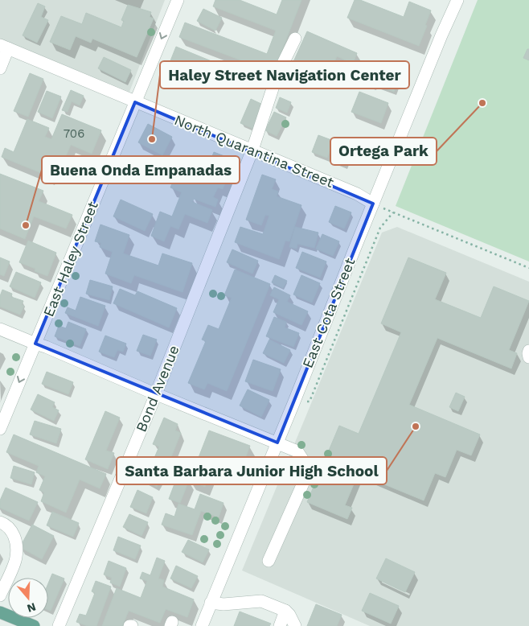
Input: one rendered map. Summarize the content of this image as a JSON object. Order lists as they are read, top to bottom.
{
  "streets": {
    "street": [
      "North Quarantina Street",
      "East Haley Street",
      "East Cota Street",
      "Bond Avenue"
    ]
  },
  "crossings": [
    ["North Quarantina Street", "East Haley Street"],
    ["North Quarantina Street", "East Cota Street"],
    ["North Quarantina Street", "Bond Avenue"]
  ],
  "one_way": ["East Haley Street"],
  "places": [
    "Ortega Park",
    "Haley Street Navigation Center",
    "Buena Onda Empanadas",
    "Santa Barbara Junior High School"
  ],
  "house_numbers": ["706"],
  "north": "bottom"
}
